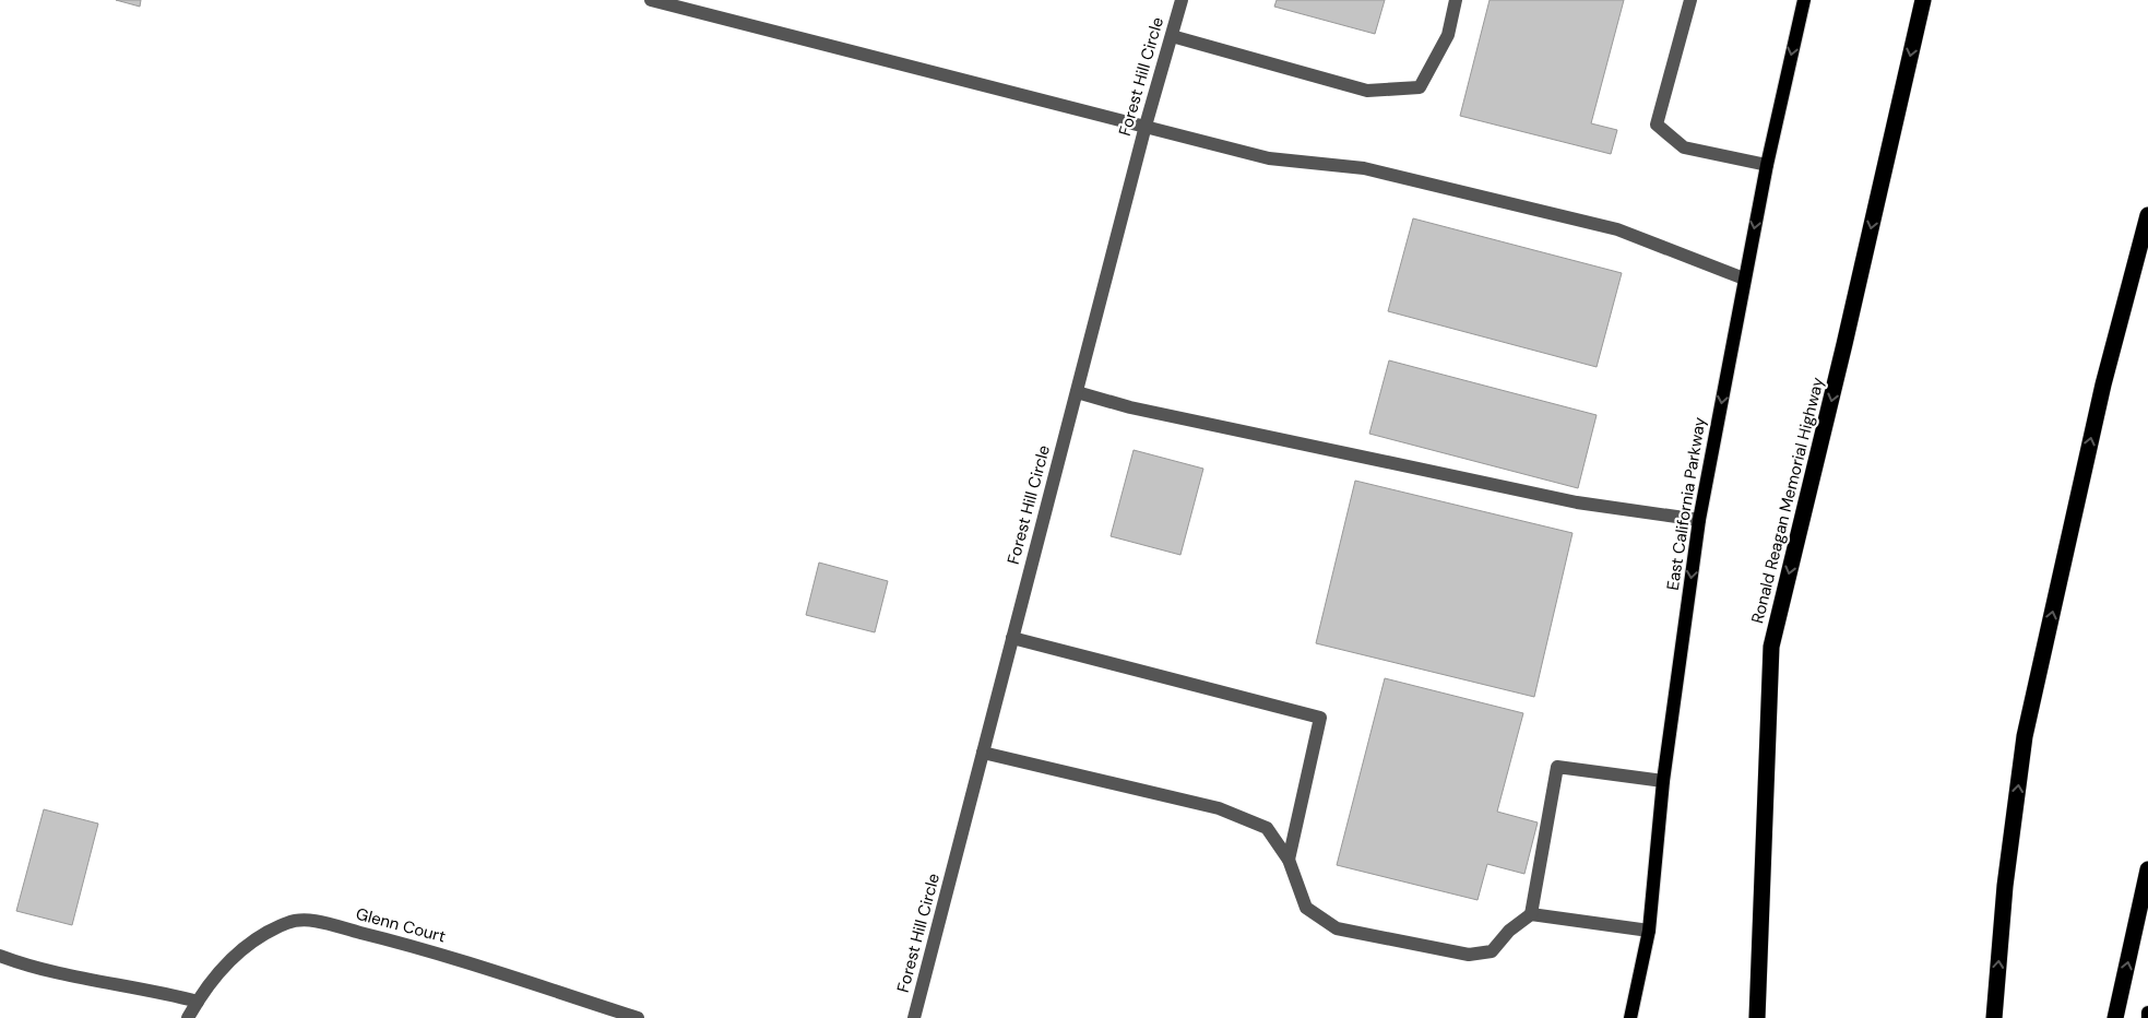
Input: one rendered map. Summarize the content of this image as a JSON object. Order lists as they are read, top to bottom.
{
  "streets": {
    "highway": ["Ronald Reagan Memorial Highway"],
    "main road": ["East California Parkway"],
    "street": ["Forest Hill Circle", "Glenn Court"]
  },
  "one_way": ["Ronald Reagan Memorial Highway", "East California Parkway"]
}
